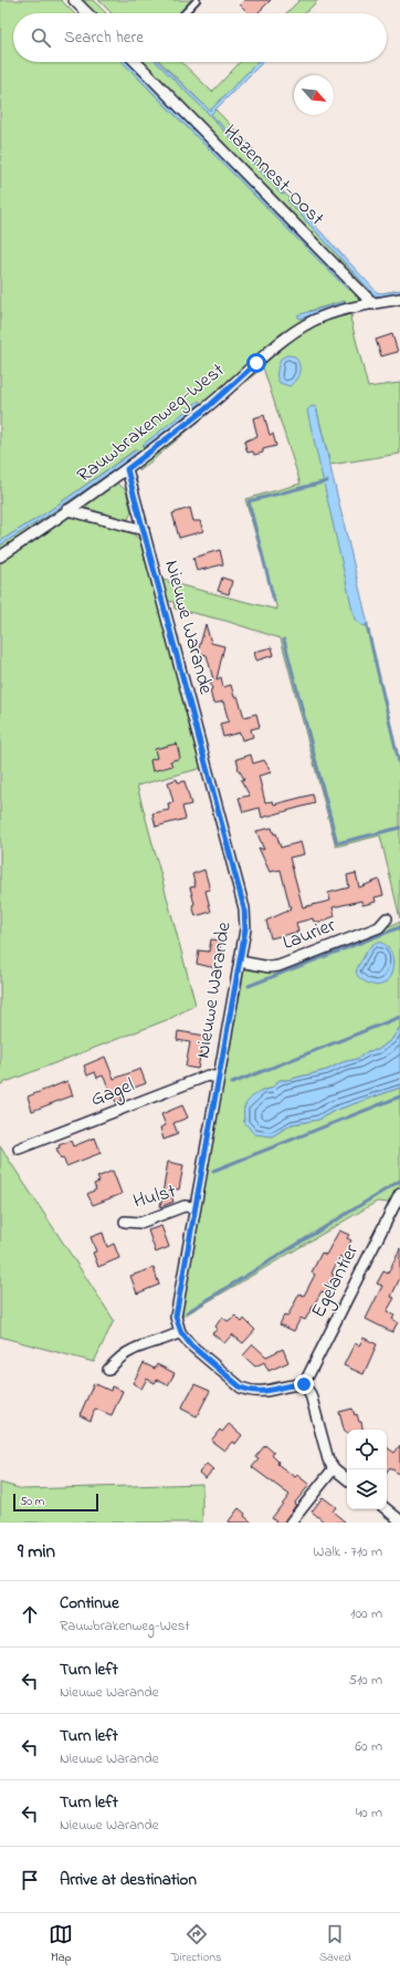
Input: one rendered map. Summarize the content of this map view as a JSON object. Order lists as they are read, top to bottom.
{
  "streets": {
    "street": [
      "Hazennest-Oost",
      "Rauwbrakenweg-West",
      "Nieuwe Warande",
      "Laurier",
      "Gagel",
      "Hulst",
      "Egelantier"
    ]
  },
  "crossings": [
    ["Hazennest-Oost", "Rauwbrakenweg-West"],
    ["Rauwbrakenweg-West", "Nieuwe Warande"],
    ["Nieuwe Warande", "Laurier"],
    ["Nieuwe Warande", "Gagel"],
    ["Nieuwe Warande", "Hulst"],
    ["Nieuwe Warande", "Egelantier"]
  ],
  "scale_bar": "50 m",
  "north": "bottom right",
  "page": {
    "search": "Search here",
    "scale": "50 m",
    "heading": ["9 min", "Walk · 710 m"],
    "list": [
      ["Continue", "Rauwbrakenweg-West", "100 m"],
      ["Turn left", "Nieuwe Warande", "510 m"],
      ["Turn left", "Nieuwe Warande", "60 m"],
      ["Turn left", "Nieuwe Warande", "40 m"],
      "Arrive at destination"
    ],
    "nav": ["Map", "Directions", "Saved"]
  }
}
